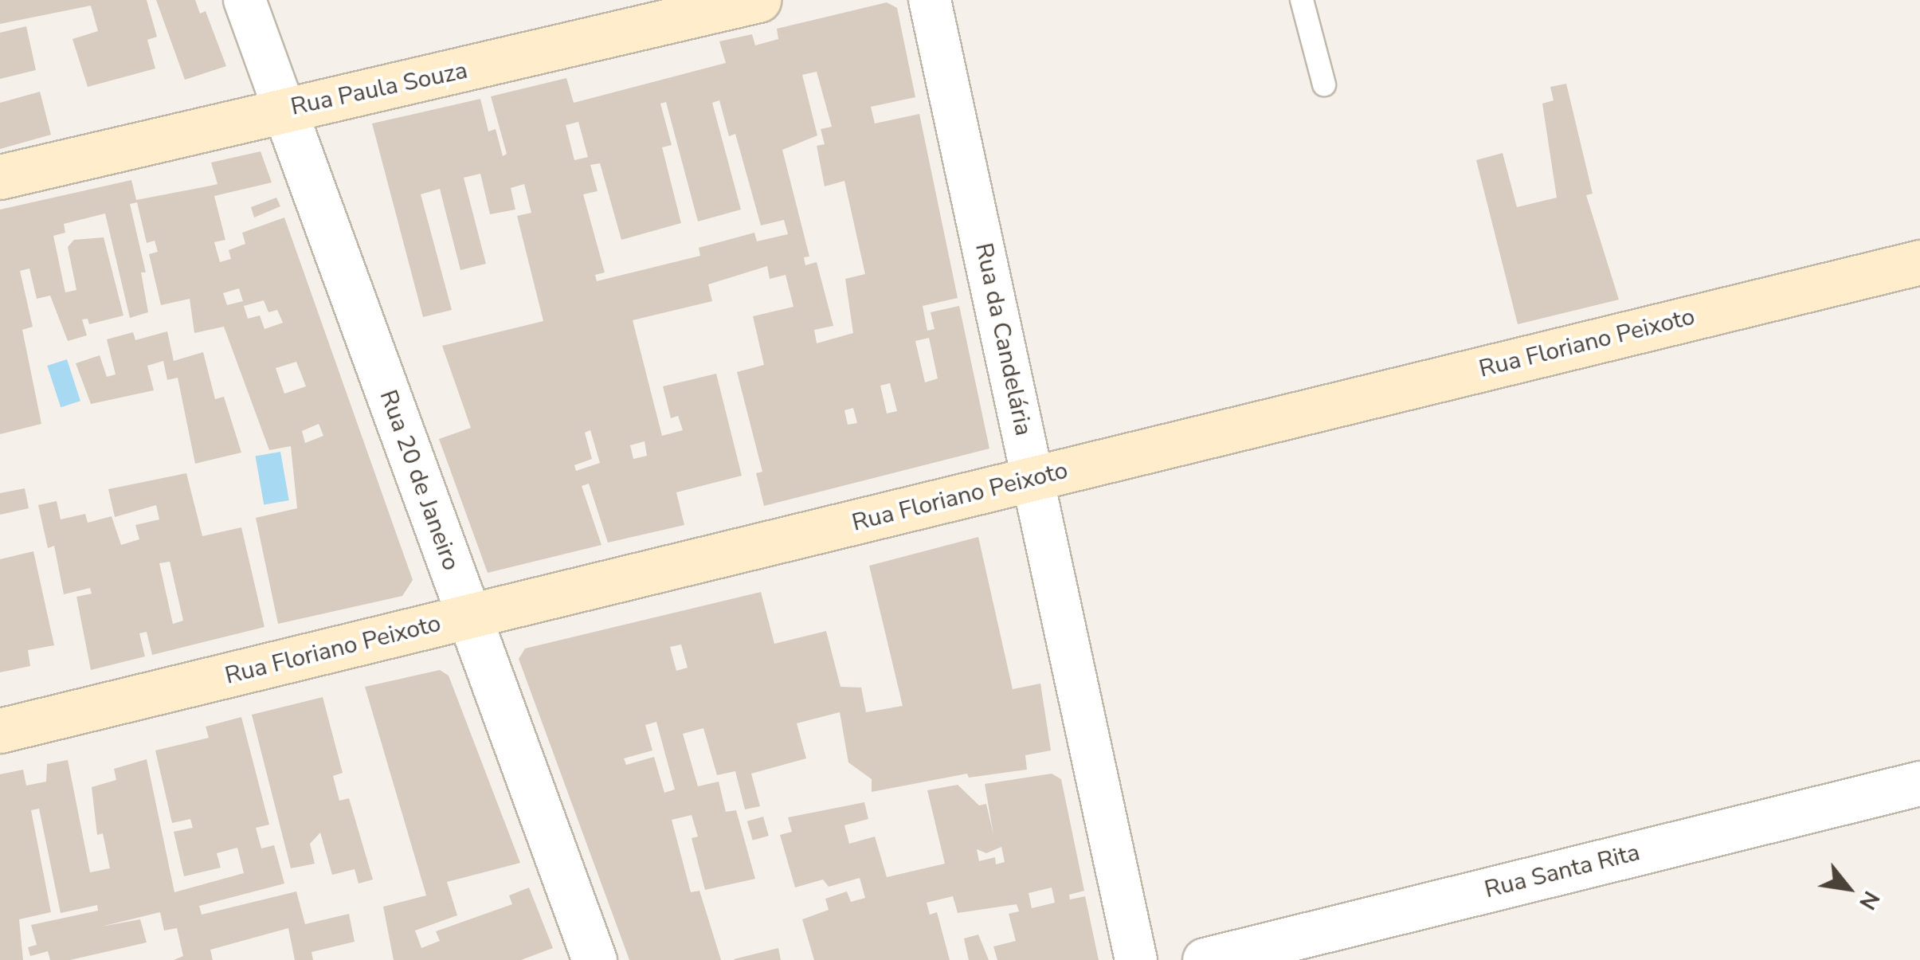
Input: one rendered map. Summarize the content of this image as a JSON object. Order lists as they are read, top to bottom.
{
  "streets": {
    "main road": ["Rua Paula Souza", "Rua Floriano Peixoto"],
    "street": ["Rua da Candelária", "Rua 20 de Janeiro", "Rua Santa Rita"]
  },
  "crossings": [
    ["Rua Paula Souza", "Rua 20 de Janeiro"],
    ["Rua da Candelária", "Rua Floriano Peixoto"],
    ["Rua Floriano Peixoto", "Rua 20 de Janeiro"]
  ],
  "north": "bottom right"
}
